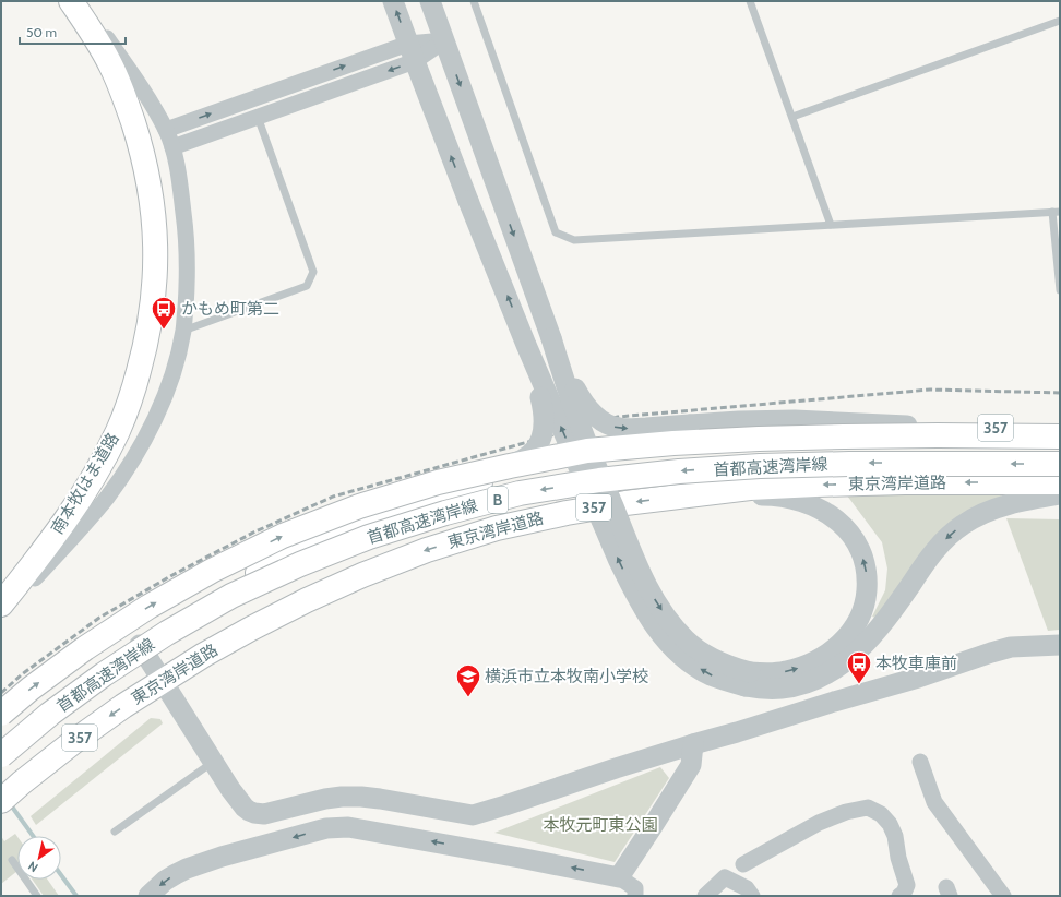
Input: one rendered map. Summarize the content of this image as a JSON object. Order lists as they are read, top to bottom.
{
  "streets": {
    "highway": [
      "357",
      "首都高速湾岸線",
      "南本牧はま道路",
      "東京湾岸道路",
      "B"
    ]
  },
  "parks": ["本牧元町東公園"],
  "places": {
    "bus stop": ["かもめ町第二", "本牧車庫前"],
    "school or university": ["横浜市立本牧南小学校"]
  },
  "scale_bar": "50 m",
  "north": "bottom left"
}
